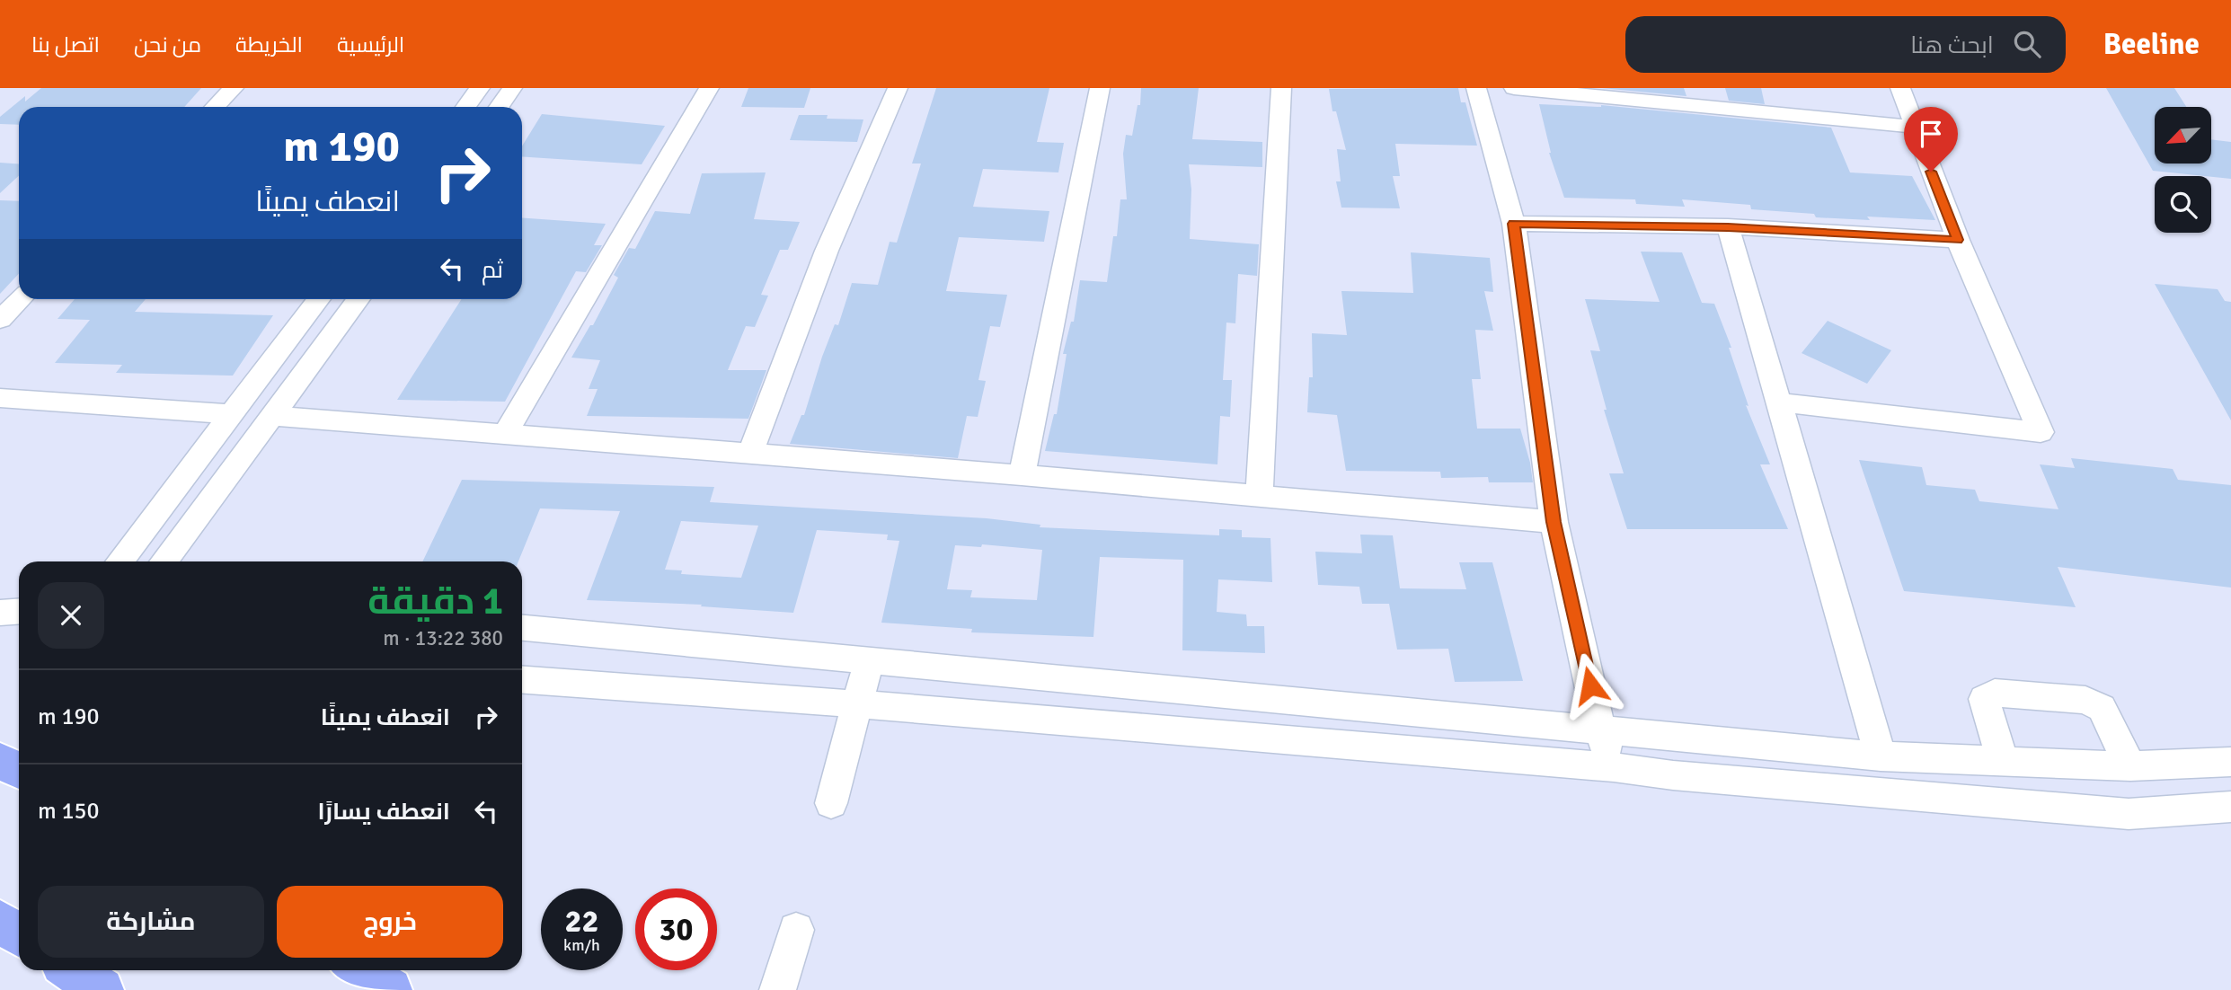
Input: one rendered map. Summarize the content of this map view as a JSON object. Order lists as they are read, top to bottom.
{
  "north": "bottom left",
  "page": {
    "header": "Beeline",
    "search": "ابحث هنا",
    "nav": [
      "الرئيسية",
      "الخريطة",
      "من نحن",
      "اتصل بنا"
    ],
    "turn": ["190 m", "انعطف يمينًا"],
    "then": "ثم",
    "heading": ["1 دقيقة", "380 m · 13:22"],
    "list": [
      {
        "name": "انعطف يمينًا",
        "value": "190 m"
      },
      {
        "name": "انعطف يسارًا",
        "value": "150 m"
      }
    ],
    "buttons": ["خروج", "مشاركة"],
    "speed": "22 km/h",
    "limit": "30"
  }
}
